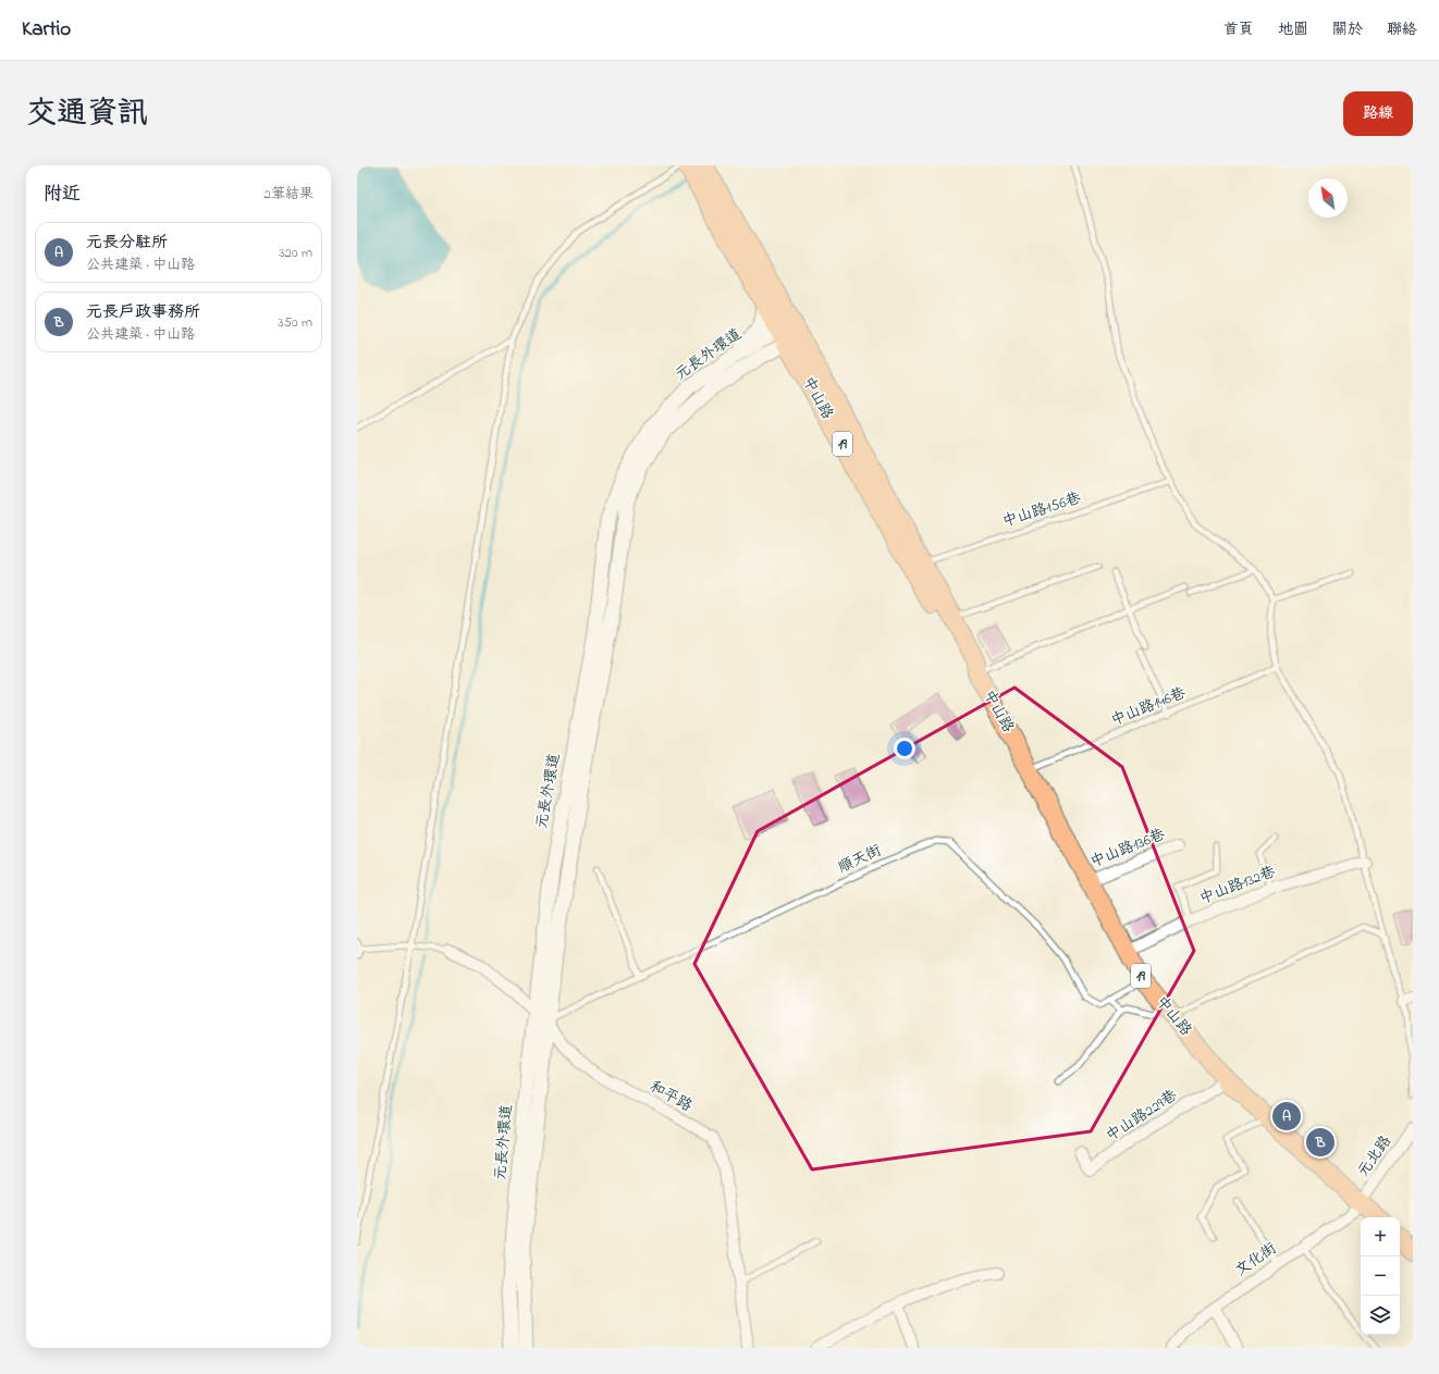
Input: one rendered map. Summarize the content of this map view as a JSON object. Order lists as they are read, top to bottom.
{
  "streets": {
    "main road": ["中山路", "19"],
    "street": [
      "元長外環道",
      "中山路136巷",
      "中山路132巷",
      "和平路",
      "中山路229巷",
      "元北路",
      "文化街"
    ],
    "lane": ["中山路156巷", "中山路146巷", "順天街"]
  },
  "crossings": [
    ["元長外環道", "中山路"],
    ["元長外環道", "順天街"],
    ["元長外環道", "和平路"],
    ["中山路", "19"],
    ["中山路", "中山路156巷"],
    ["中山路", "中山路146巷"],
    ["中山路", "中山路136巷"],
    ["中山路", "中山路132巷"],
    ["中山路", "中山路229巷"],
    ["中山路", "元北路"],
    ["中山路", "文化街"],
    ["順天街", "和平路"],
    ["元北路", "文化街"]
  ],
  "north": "top left",
  "page": {
    "header": "Kartio",
    "nav": [
      "首頁",
      "地圖",
      "關於",
      "聯絡"
    ],
    "title": "交通資訊",
    "buttons": "路線",
    "heading": ["附近", "2筆結果"],
    "list": [
      {
        "mark": "A",
        "name": "元長分駐所",
        "note": "公共建築 · 中山路",
        "value": "320 m"
      },
      {
        "mark": "B",
        "name": "元長戶政事務所",
        "note": "公共建築 · 中山路",
        "value": "350 m"
      }
    ],
    "pins": ["A", "B"],
    "map_buttons": ["+", "−"]
  }
}
